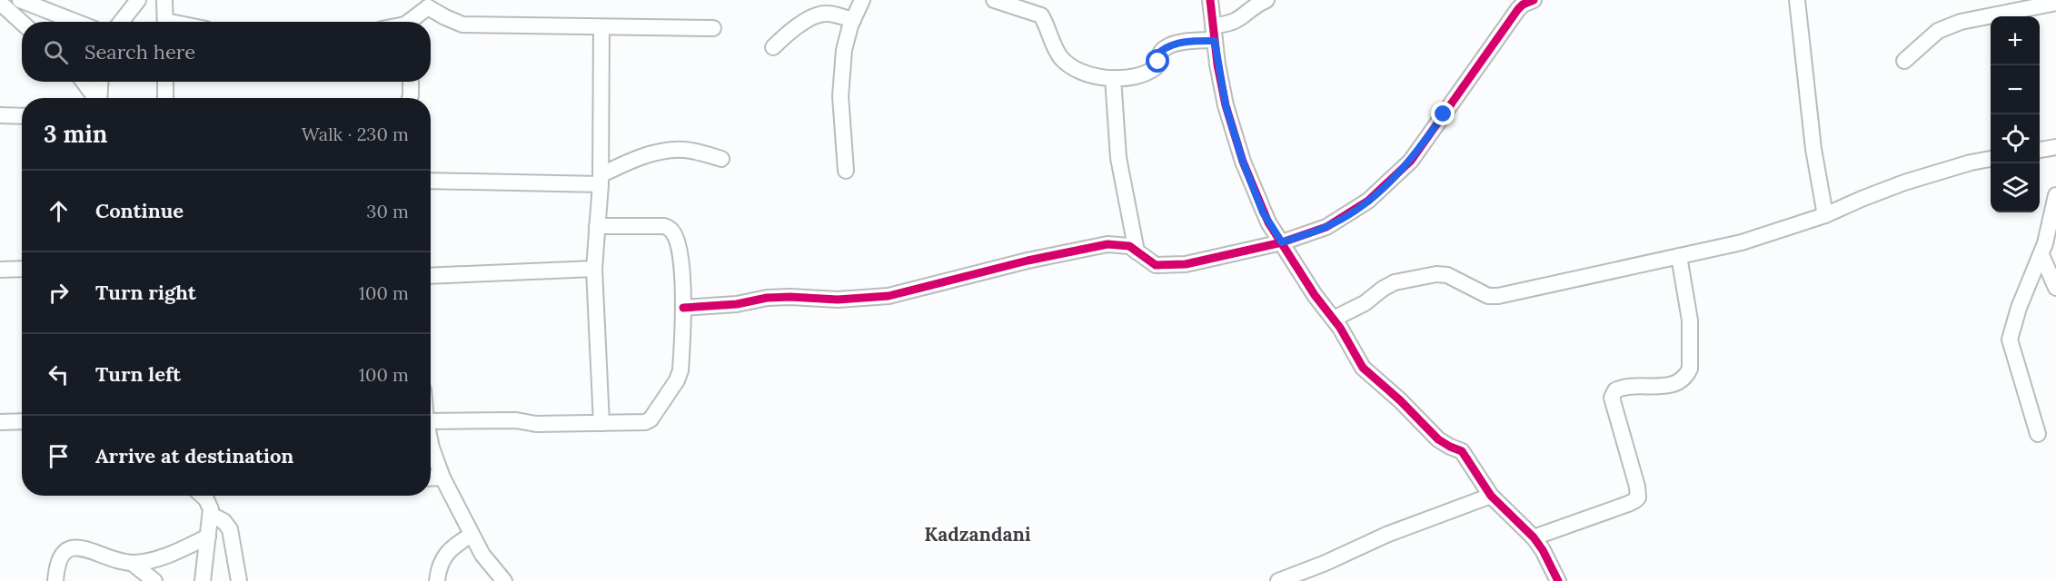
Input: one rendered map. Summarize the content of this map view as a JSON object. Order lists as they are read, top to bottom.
{
  "districts": ["Kadzandani"],
  "page": {
    "map_buttons": ["+", "−"],
    "search": "Search here",
    "heading": ["3 min", "Walk · 230 m"],
    "list": [
      ["Continue", "30 m"],
      ["Turn right", "100 m"],
      ["Turn left", "100 m"],
      "Arrive at destination"
    ]
  }
}
